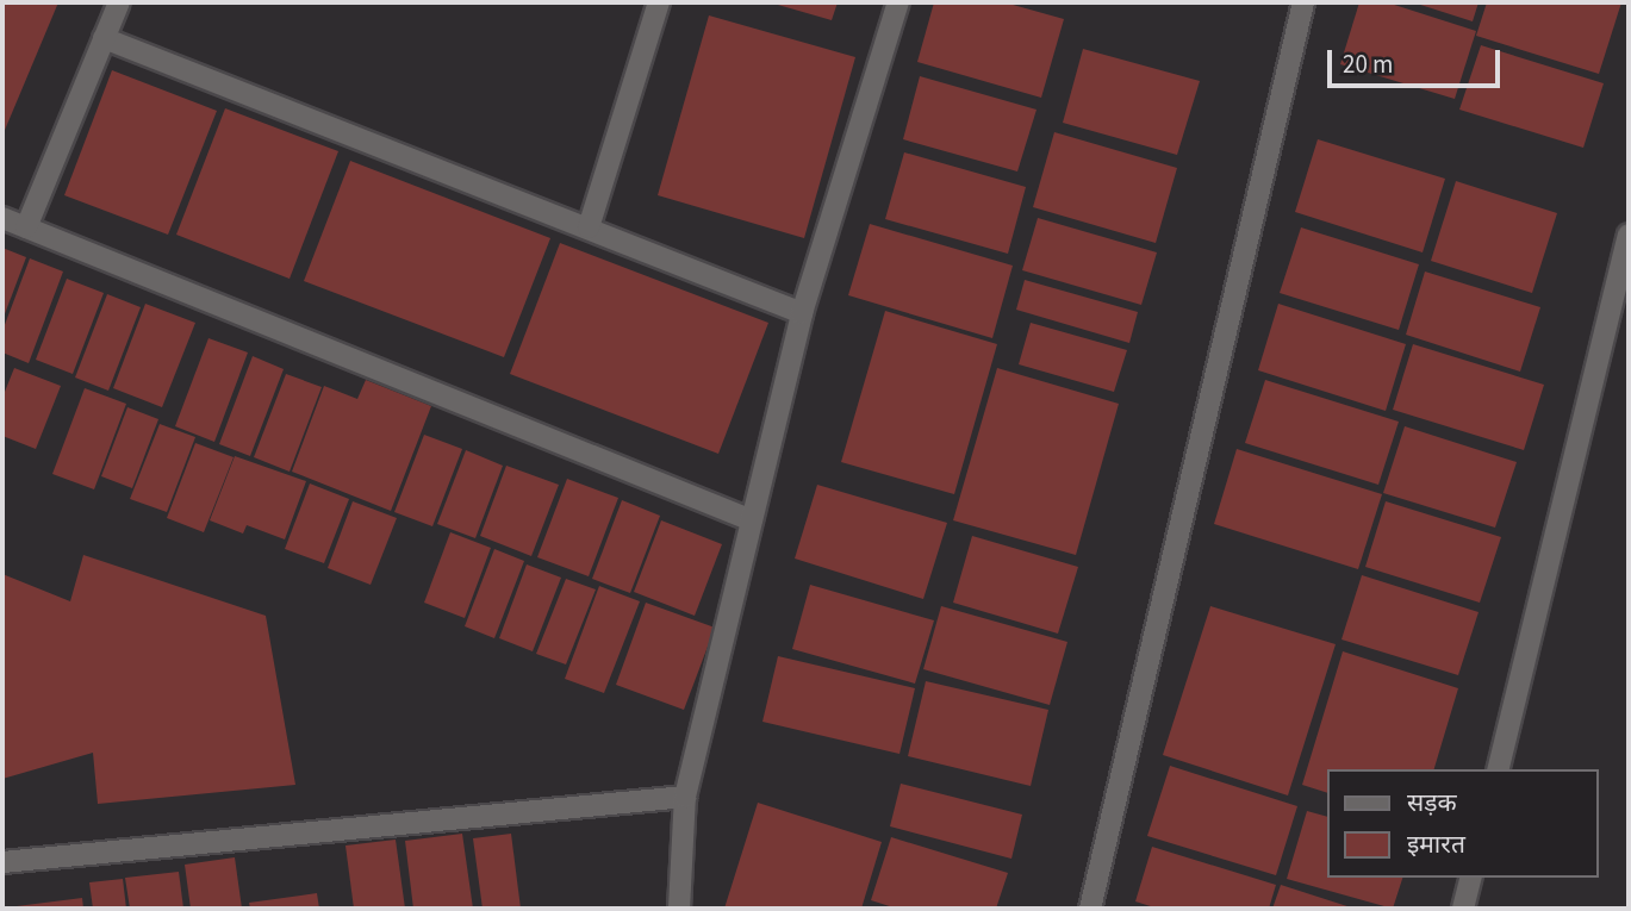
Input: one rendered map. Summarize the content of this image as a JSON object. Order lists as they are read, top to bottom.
{
  "legend": ["सड़क", "इमारत"],
  "scale_bar": "20 m"
}
